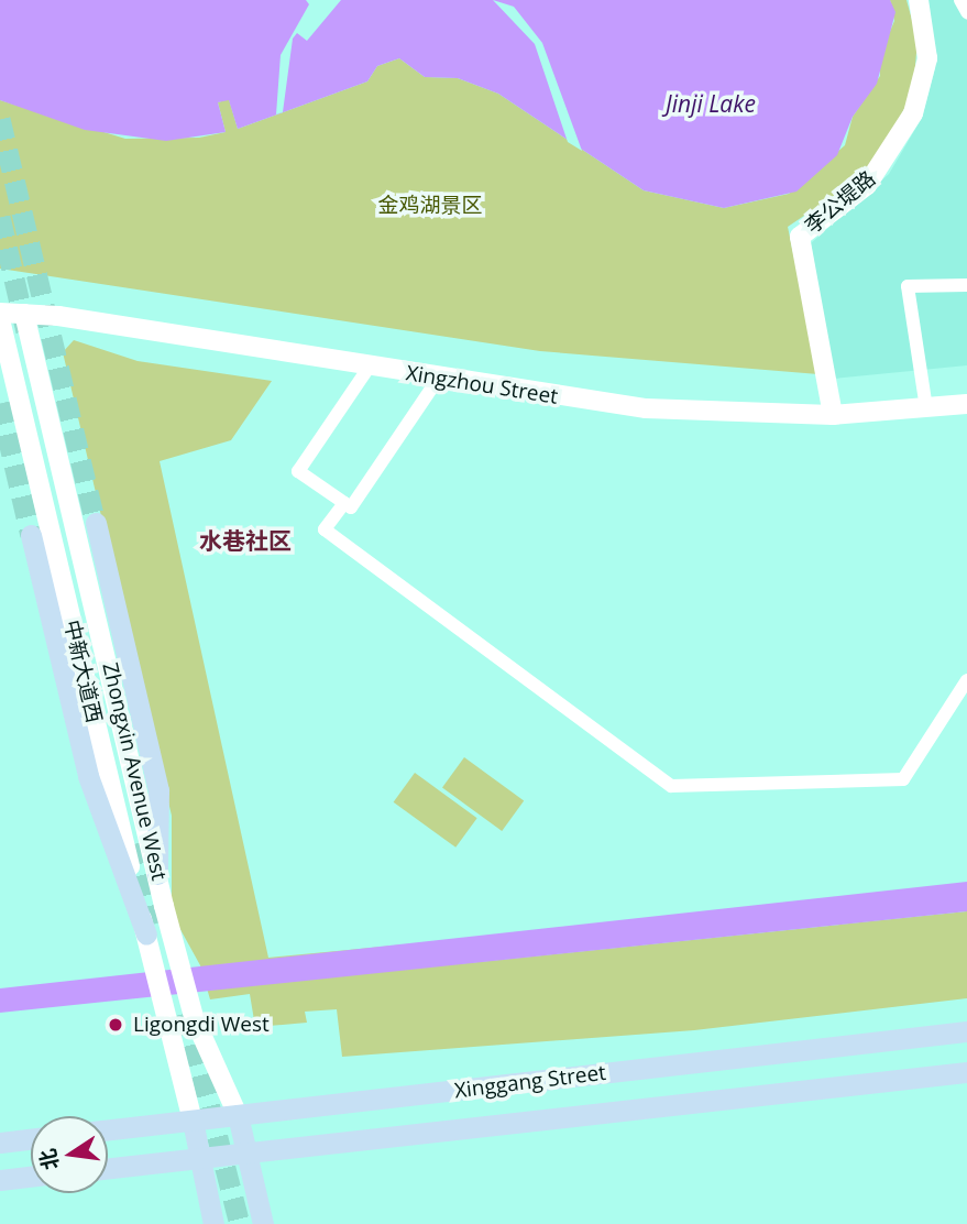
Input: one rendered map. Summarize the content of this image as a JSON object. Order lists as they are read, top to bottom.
{
  "streets": {
    "main road": ["Zhongxin Avenue West", "Xinggang Street"],
    "street": ["李公堤路", "Xingzhou Street", "中新大道西"]
  },
  "crossings": [
    ["李公堤路", "Xingzhou Street"],
    ["Xingzhou Street", "Zhongxin Avenue West"],
    ["中新大道西", "Xinggang Street"],
    ["Zhongxin Avenue West", "Xinggang Street"]
  ],
  "districts": ["水巷社区"],
  "water": ["Jinji Lake"],
  "parks": ["金鸡湖景区"],
  "places": ["Ligongdi West"],
  "north": "left"
}
